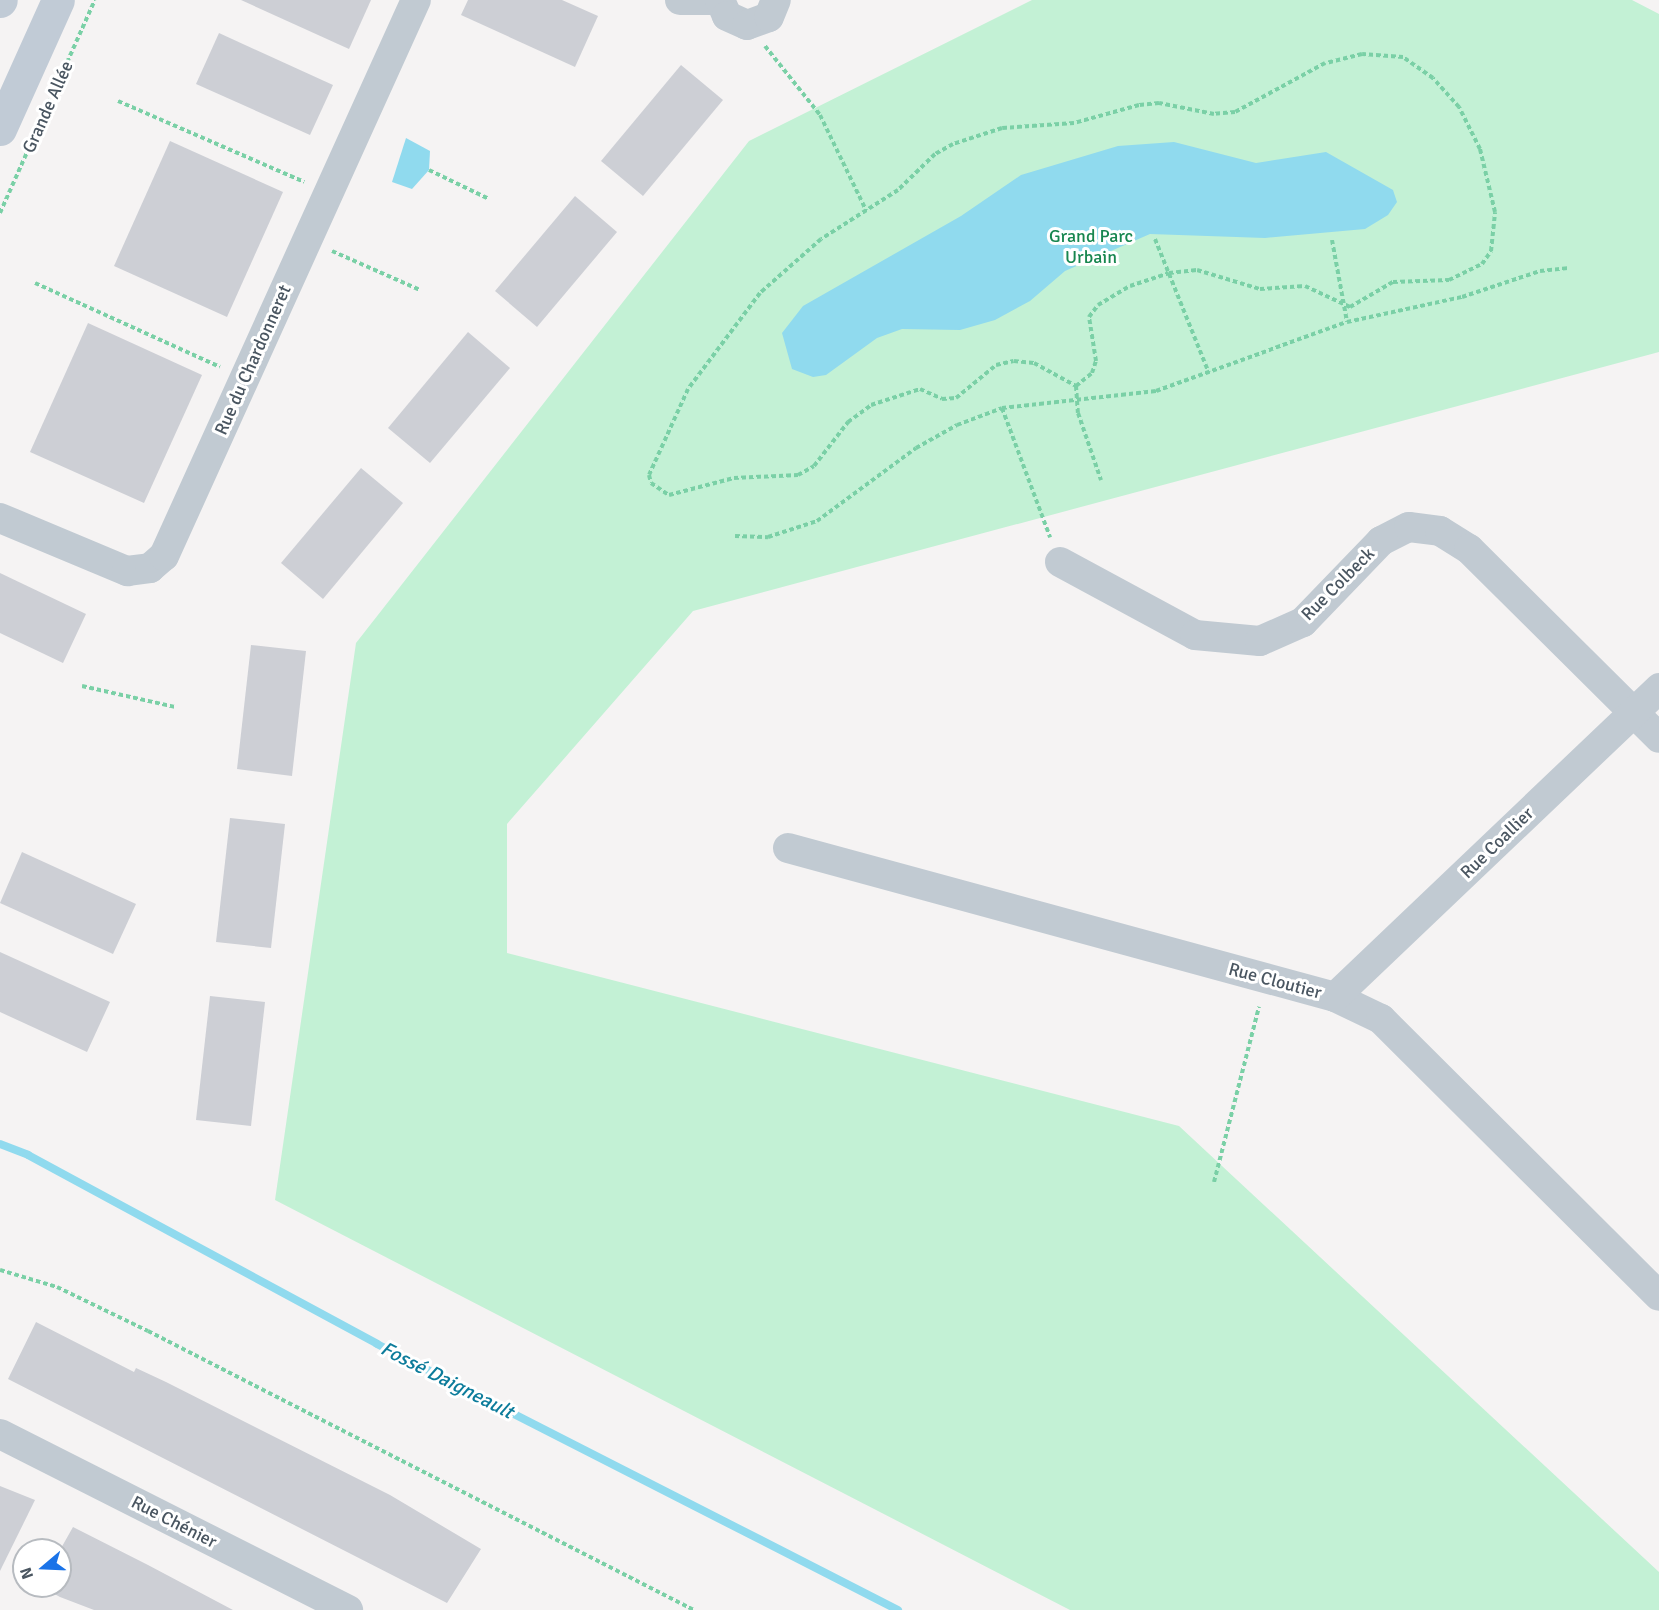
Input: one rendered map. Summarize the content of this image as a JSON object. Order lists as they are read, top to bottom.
{
  "streets": {
    "main road": ["Grande Allée"],
    "street": [
      "Rue du Chardonneret",
      "Rue Colbeck",
      "Rue Coallier",
      "Rue Cloutier",
      "Rue Chénier"
    ]
  },
  "crossings": [
    ["Rue Colbeck", "Rue Coallier"],
    ["Rue Coallier", "Rue Cloutier"]
  ],
  "water": ["Fossé Daigneault"],
  "parks": ["Grand Parc Urbain"],
  "north": "left"
}
